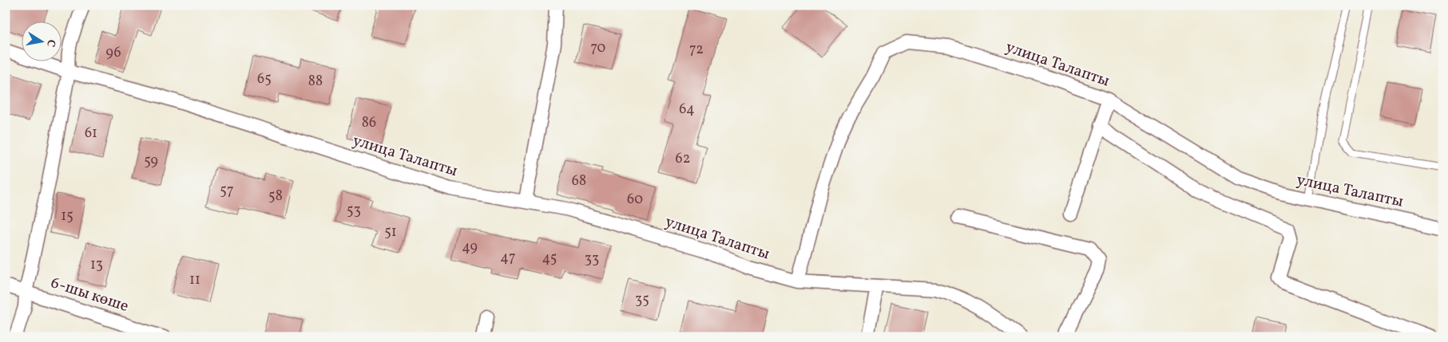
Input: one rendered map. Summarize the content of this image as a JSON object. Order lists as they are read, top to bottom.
{
  "streets": {
    "street": ["улица Талапты", "6-шы көше"]
  },
  "house_numbers": [
    "70",
    "72",
    "96",
    "65",
    "88",
    "64",
    "86",
    "61",
    "62",
    "59",
    "68",
    "57",
    "58",
    "60",
    "53",
    "15",
    "51",
    "49",
    "47",
    "45",
    "33",
    "13",
    "11",
    "35"
  ],
  "north": "right"
}
